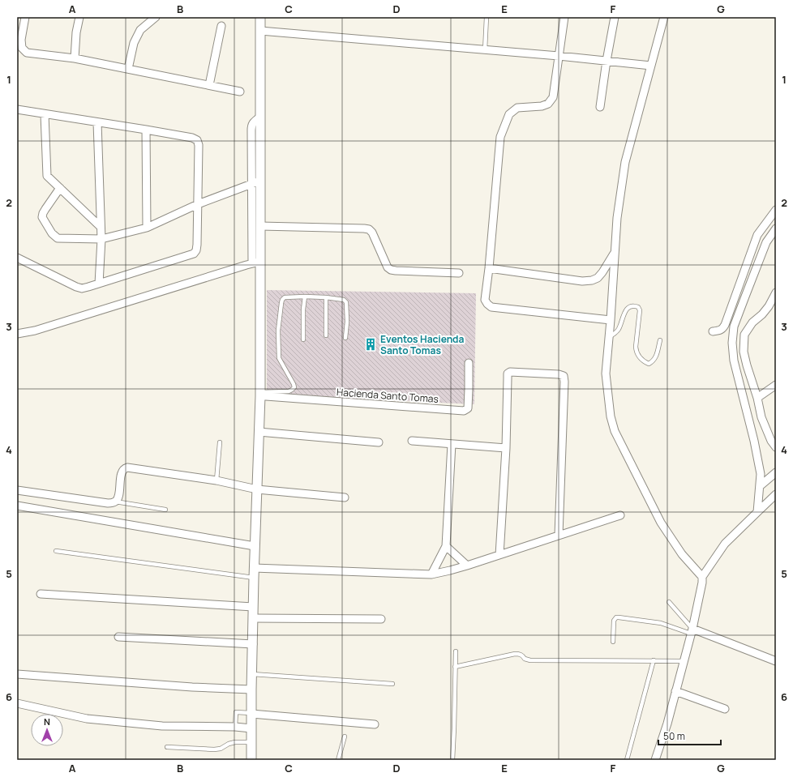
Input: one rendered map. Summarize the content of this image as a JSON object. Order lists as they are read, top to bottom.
{
  "streets": {
    "street": ["Hacienda Santo Tomas"]
  },
  "places": {
    "building": ["Eventos Hacienda Santo Tomas"]
  },
  "scale_bar": "50 m",
  "north": "top",
  "grid": {
    "columns": [
      "A",
      "B",
      "C",
      "D",
      "E",
      "F",
      "G"
    ],
    "rows": [
      "1",
      "2",
      "3",
      "4",
      "5",
      "6"
    ]
  }
}
